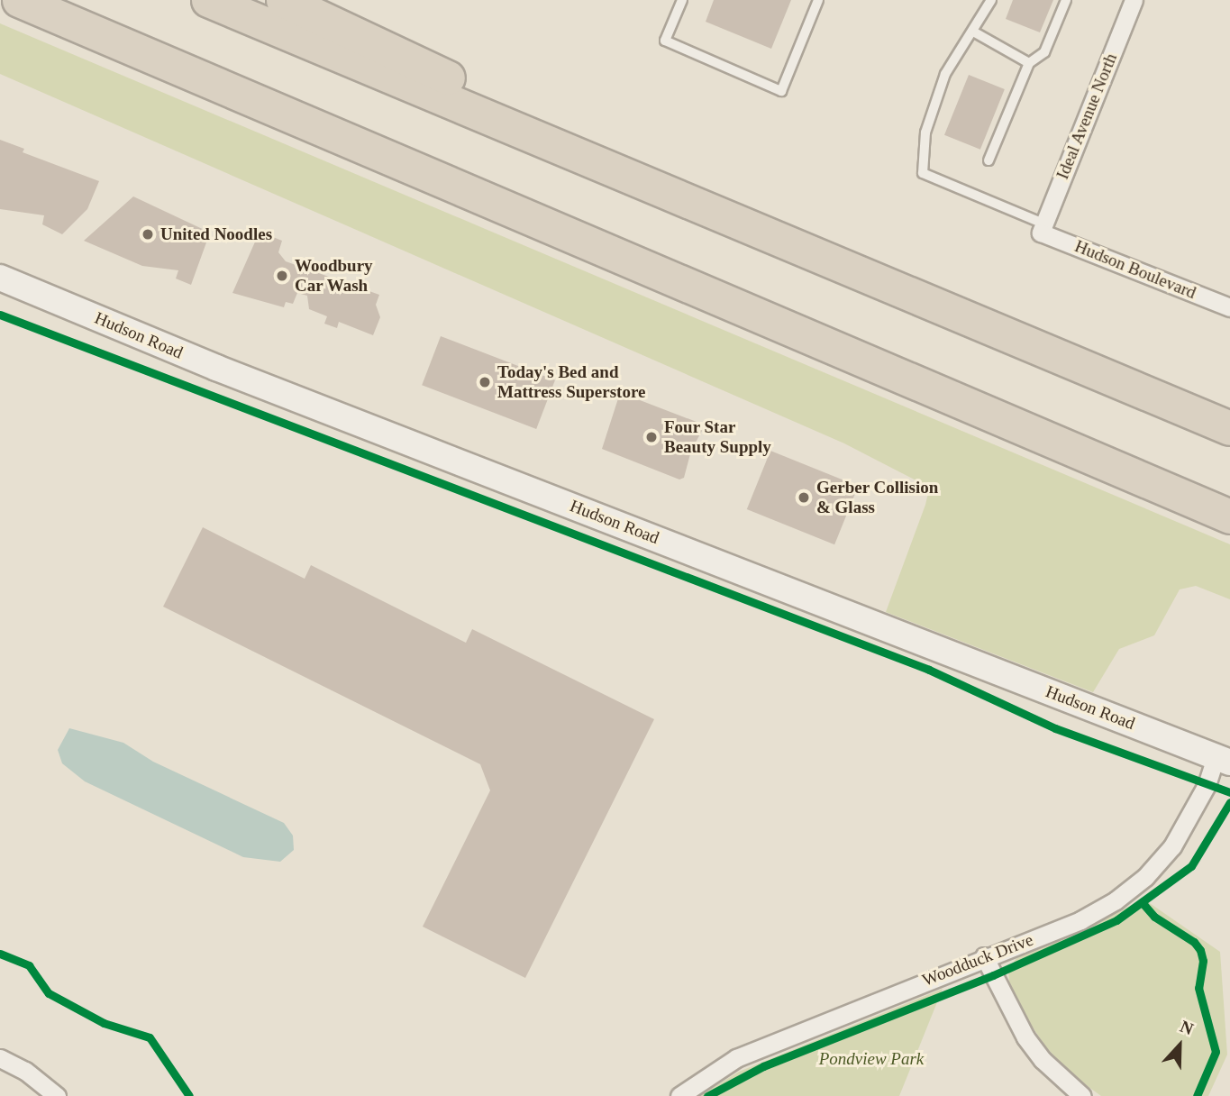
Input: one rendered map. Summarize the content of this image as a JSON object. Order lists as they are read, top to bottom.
{
  "streets": {
    "street": [
      "Ideal Avenue North",
      "Hudson Boulevard",
      "Hudson Road",
      "Woodduck Drive"
    ]
  },
  "crossings": [
    ["Ideal Avenue North", "Hudson Boulevard"],
    ["Hudson Road", "Woodduck Drive"]
  ],
  "parks": ["Pondview Park"],
  "places": [
    "United Noodles",
    "Woodbury Car Wash",
    "Today's Bed and Mattress Superstore",
    "Four Star Beauty Supply",
    "Gerber Collision & Glass"
  ],
  "north": "top"
}
